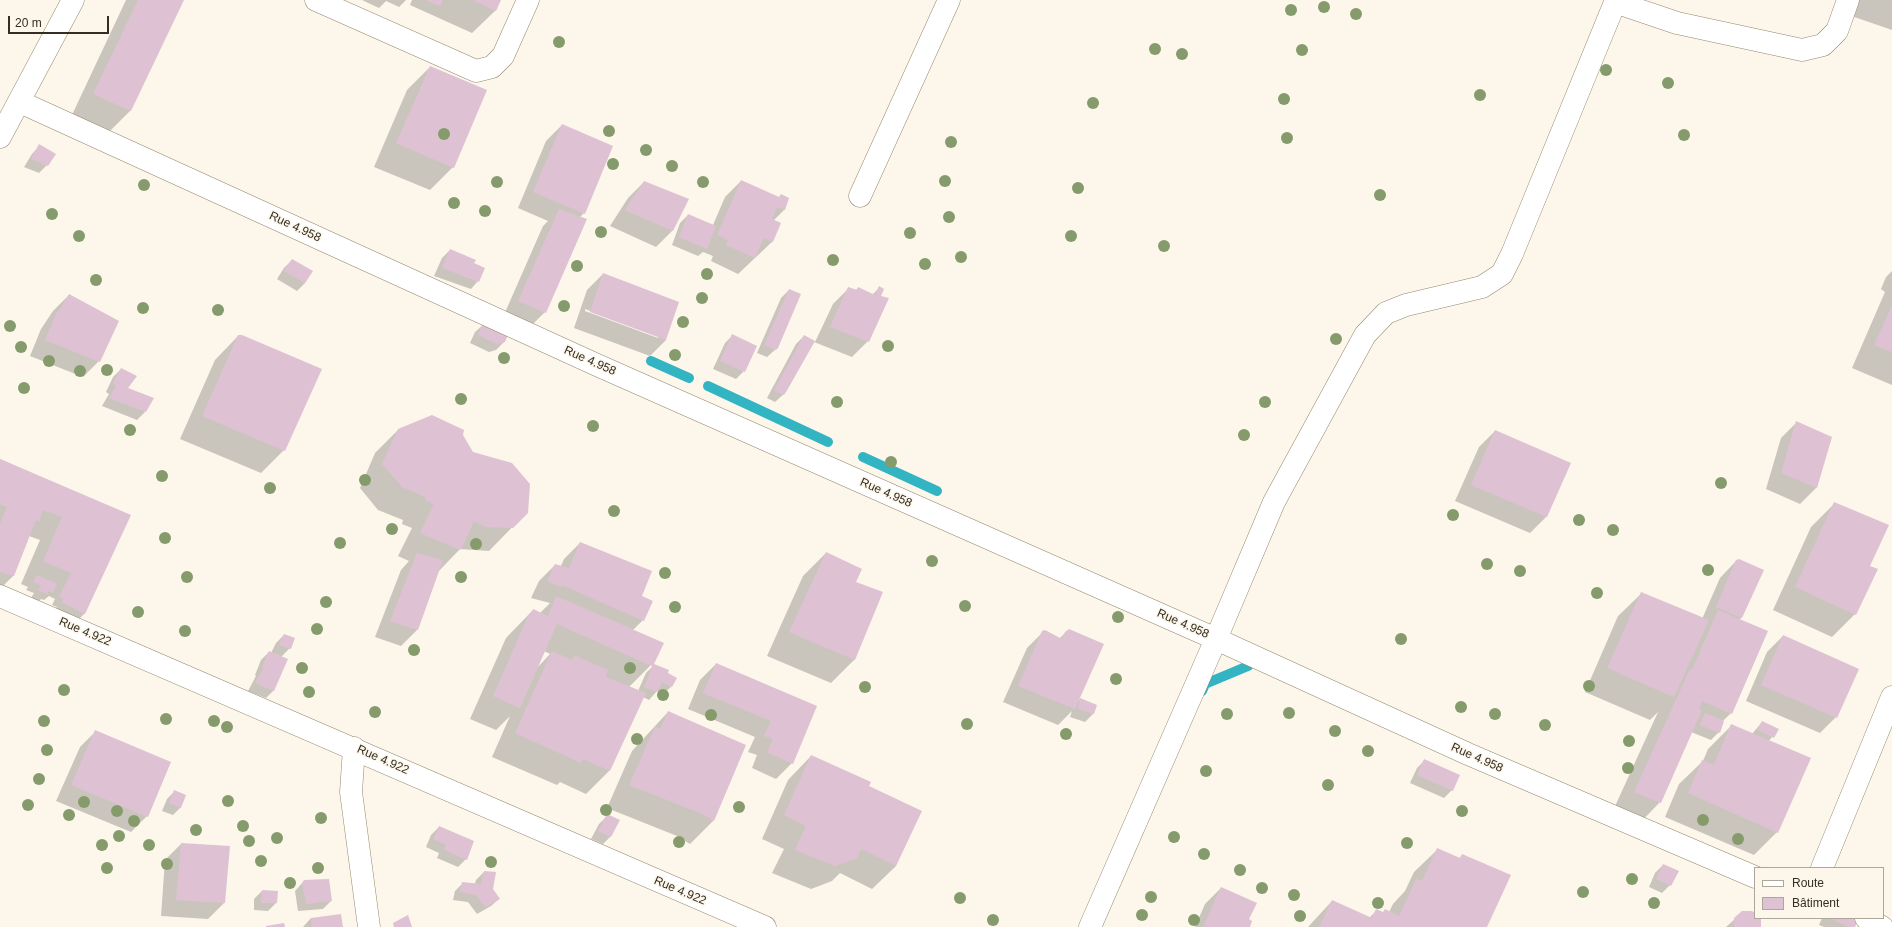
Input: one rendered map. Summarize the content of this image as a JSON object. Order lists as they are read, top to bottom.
{
  "streets": {
    "street": ["Rue 4.958", "Rue 4.922"]
  },
  "legend": ["Route", "Bâtiment"],
  "scale_bar": "20 m"
}
